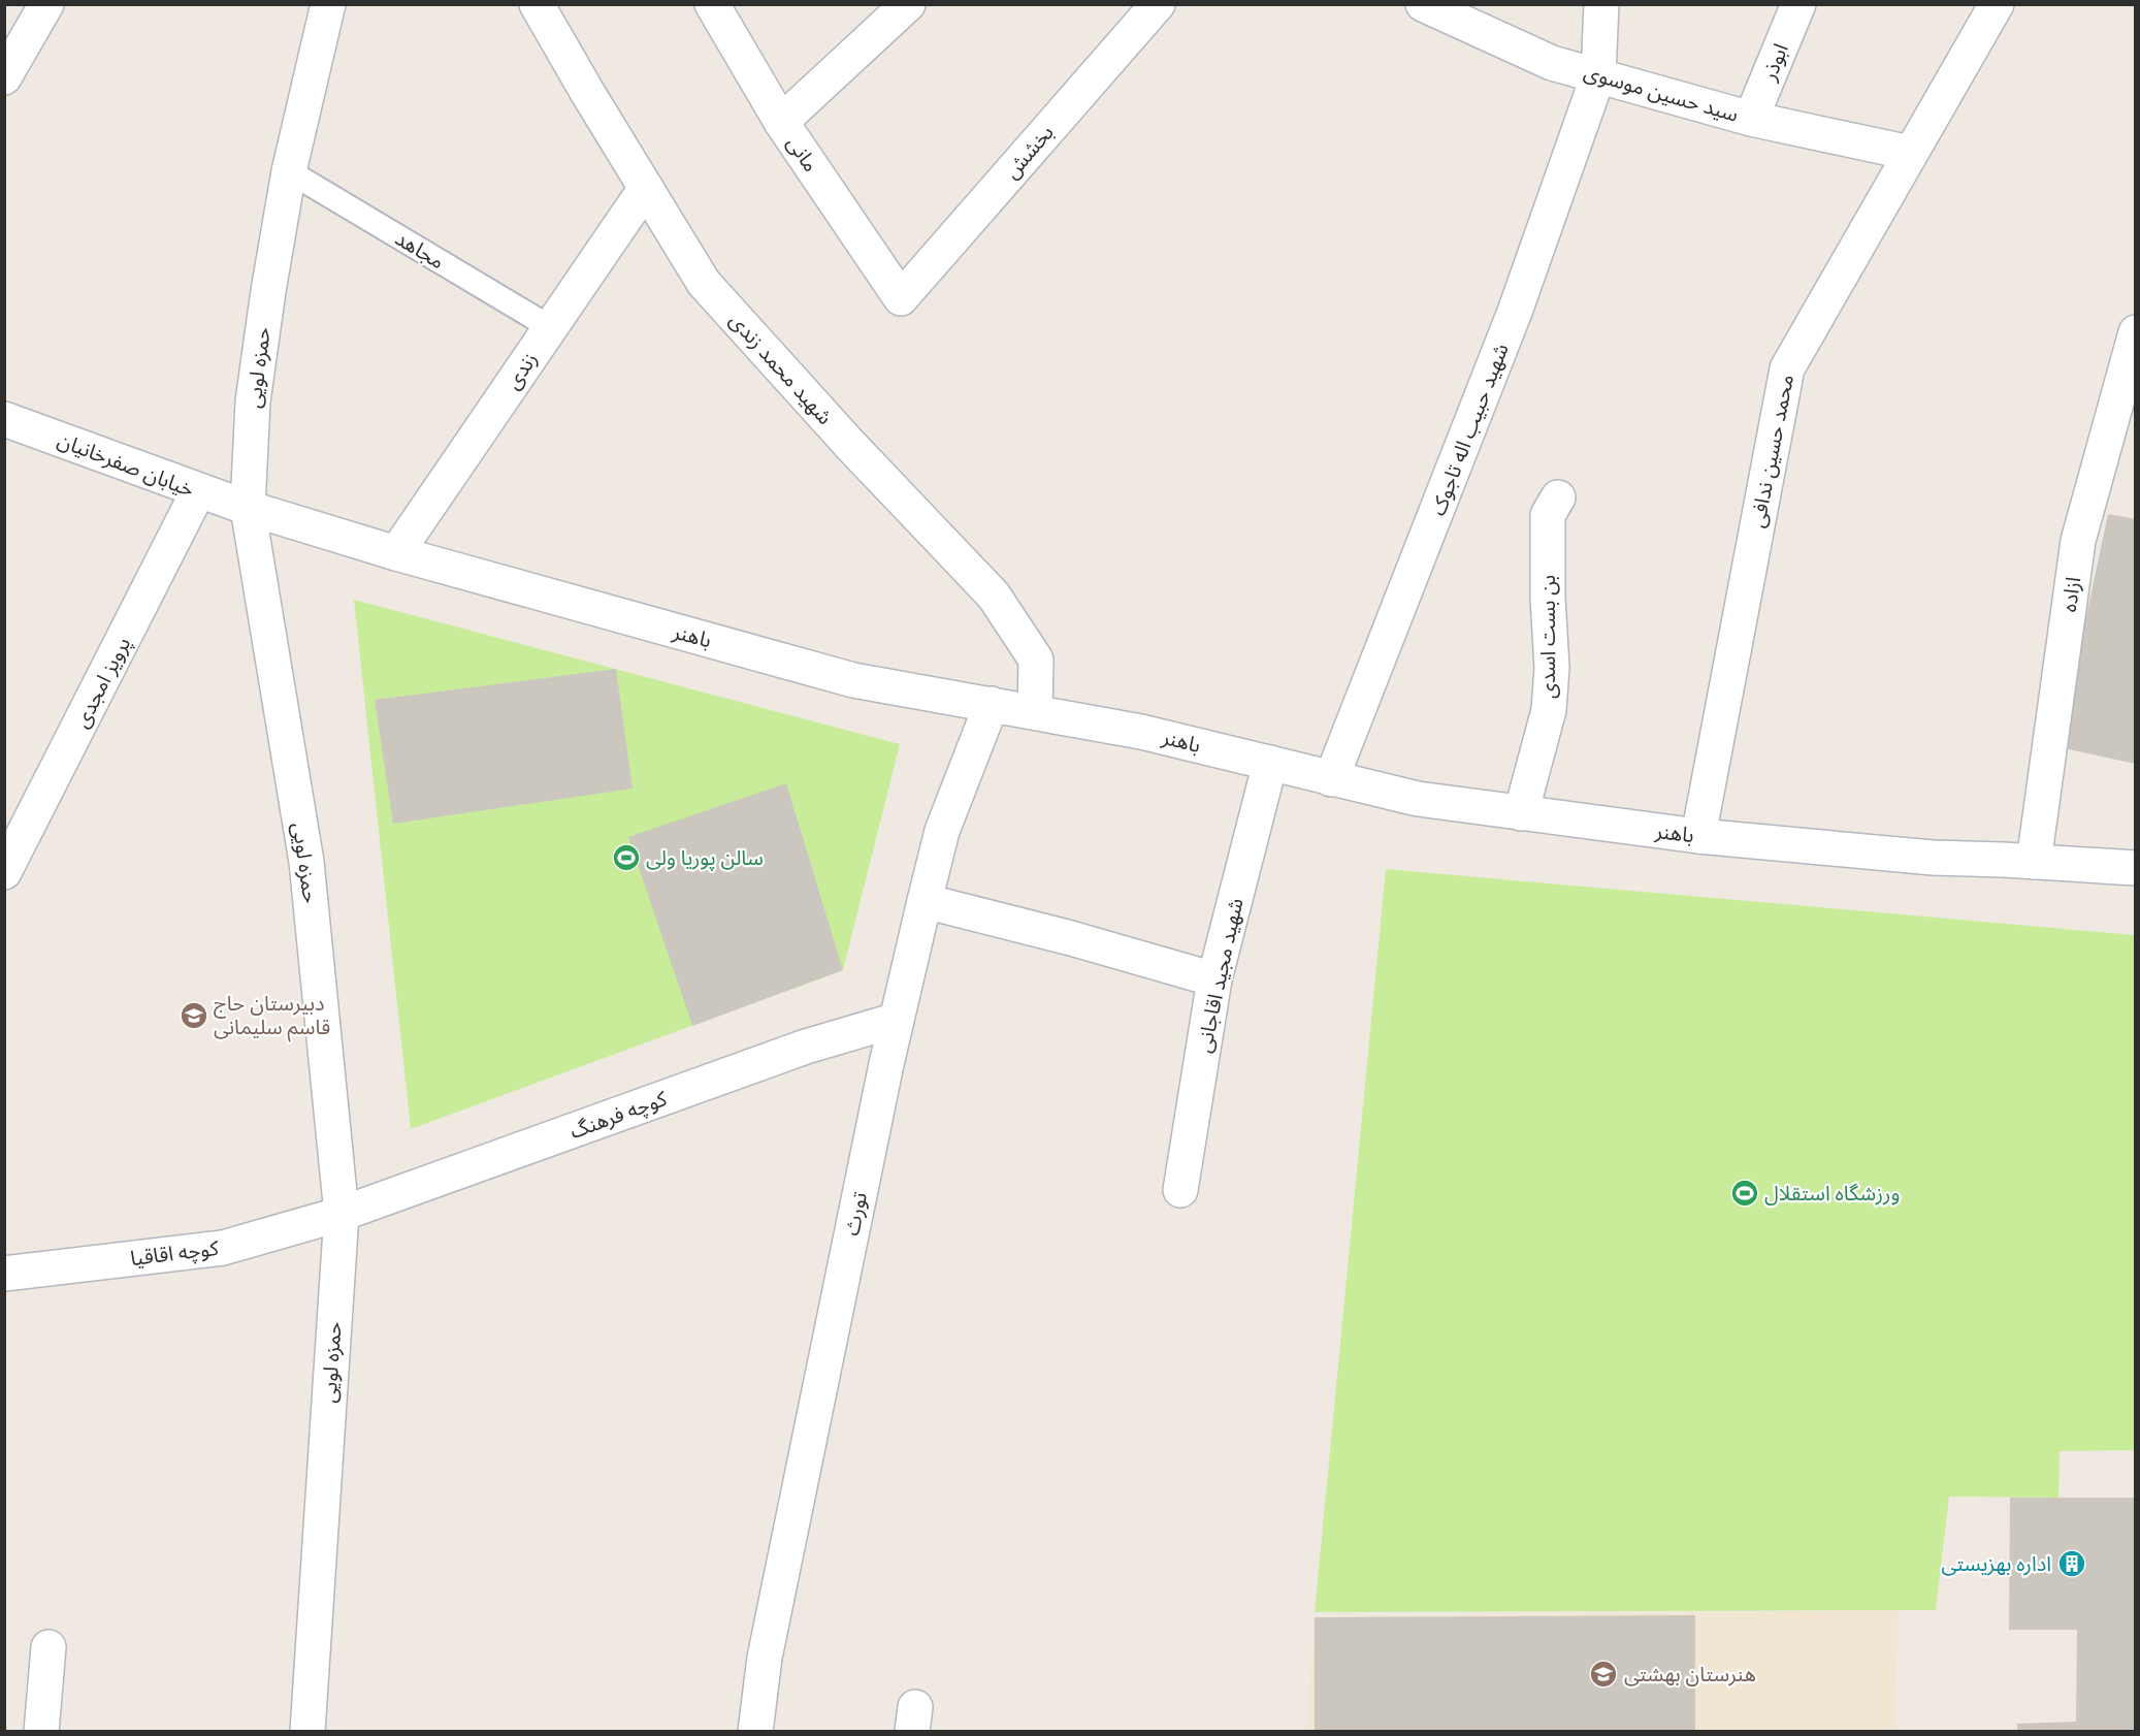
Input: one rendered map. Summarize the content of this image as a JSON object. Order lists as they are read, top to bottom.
{
  "streets": {
    "street": [
      "ابوذر",
      "سید حسین موسوی",
      "بخشش",
      "مانی",
      "حمزه لویی",
      "شهید محمد زندی",
      "زندی",
      "شهید حبیب اله تاجوک",
      "محمد حسین ندافی",
      "خیابان صفرخانیان",
      "ازاده",
      "باهنر",
      "بن بست اسدی",
      "پرویز امجدی",
      "شهید مجید اقاجانی",
      "کوچه فرهنگ",
      "تورث",
      "کوچه اقاقیا"
    ],
    "lane": ["مجاهد"]
  },
  "crossings": [
    ["ابوذر", "سید حسین موسوی"],
    ["سید حسین موسوی", "شهید حبیب اله تاجوک"],
    ["سید حسین موسوی", "محمد حسین ندافی"],
    ["بخشش", "مانی"],
    ["مجاهد", "حمزه لویی"],
    ["مجاهد", "زندی"],
    ["حمزه لویی", "خیابان صفرخانیان"],
    ["حمزه لویی", "باهنر"],
    ["حمزه لویی", "کوچه فرهنگ"],
    ["حمزه لویی", "کوچه اقاقیا"],
    ["شهید محمد زندی", "زندی"],
    ["شهید محمد زندی", "باهنر"],
    ["زندی", "باهنر"],
    ["شهید حبیب اله تاجوک", "باهنر"],
    ["محمد حسین ندافی", "باهنر"],
    ["خیابان صفرخانیان", "باهنر"],
    ["خیابان صفرخانیان", "پرویز امجدی"],
    ["ازاده", "باهنر"],
    ["باهنر", "بن بست اسدی"],
    ["باهنر", "شهید مجید اقاجانی"],
    ["باهنر", "تورث"],
    ["کوچه فرهنگ", "تورث"],
    ["کوچه فرهنگ", "کوچه اقاقیا"]
  ],
  "places": {
    "sports": ["سالن پوریا ولی", "ورزشگاه استقلال"],
    "school or university": ["دبیرستان حاج قاسم سلیمانی", "هنرستان بهشتی"],
    "building": ["اداره بهزیستی"]
  }
}
